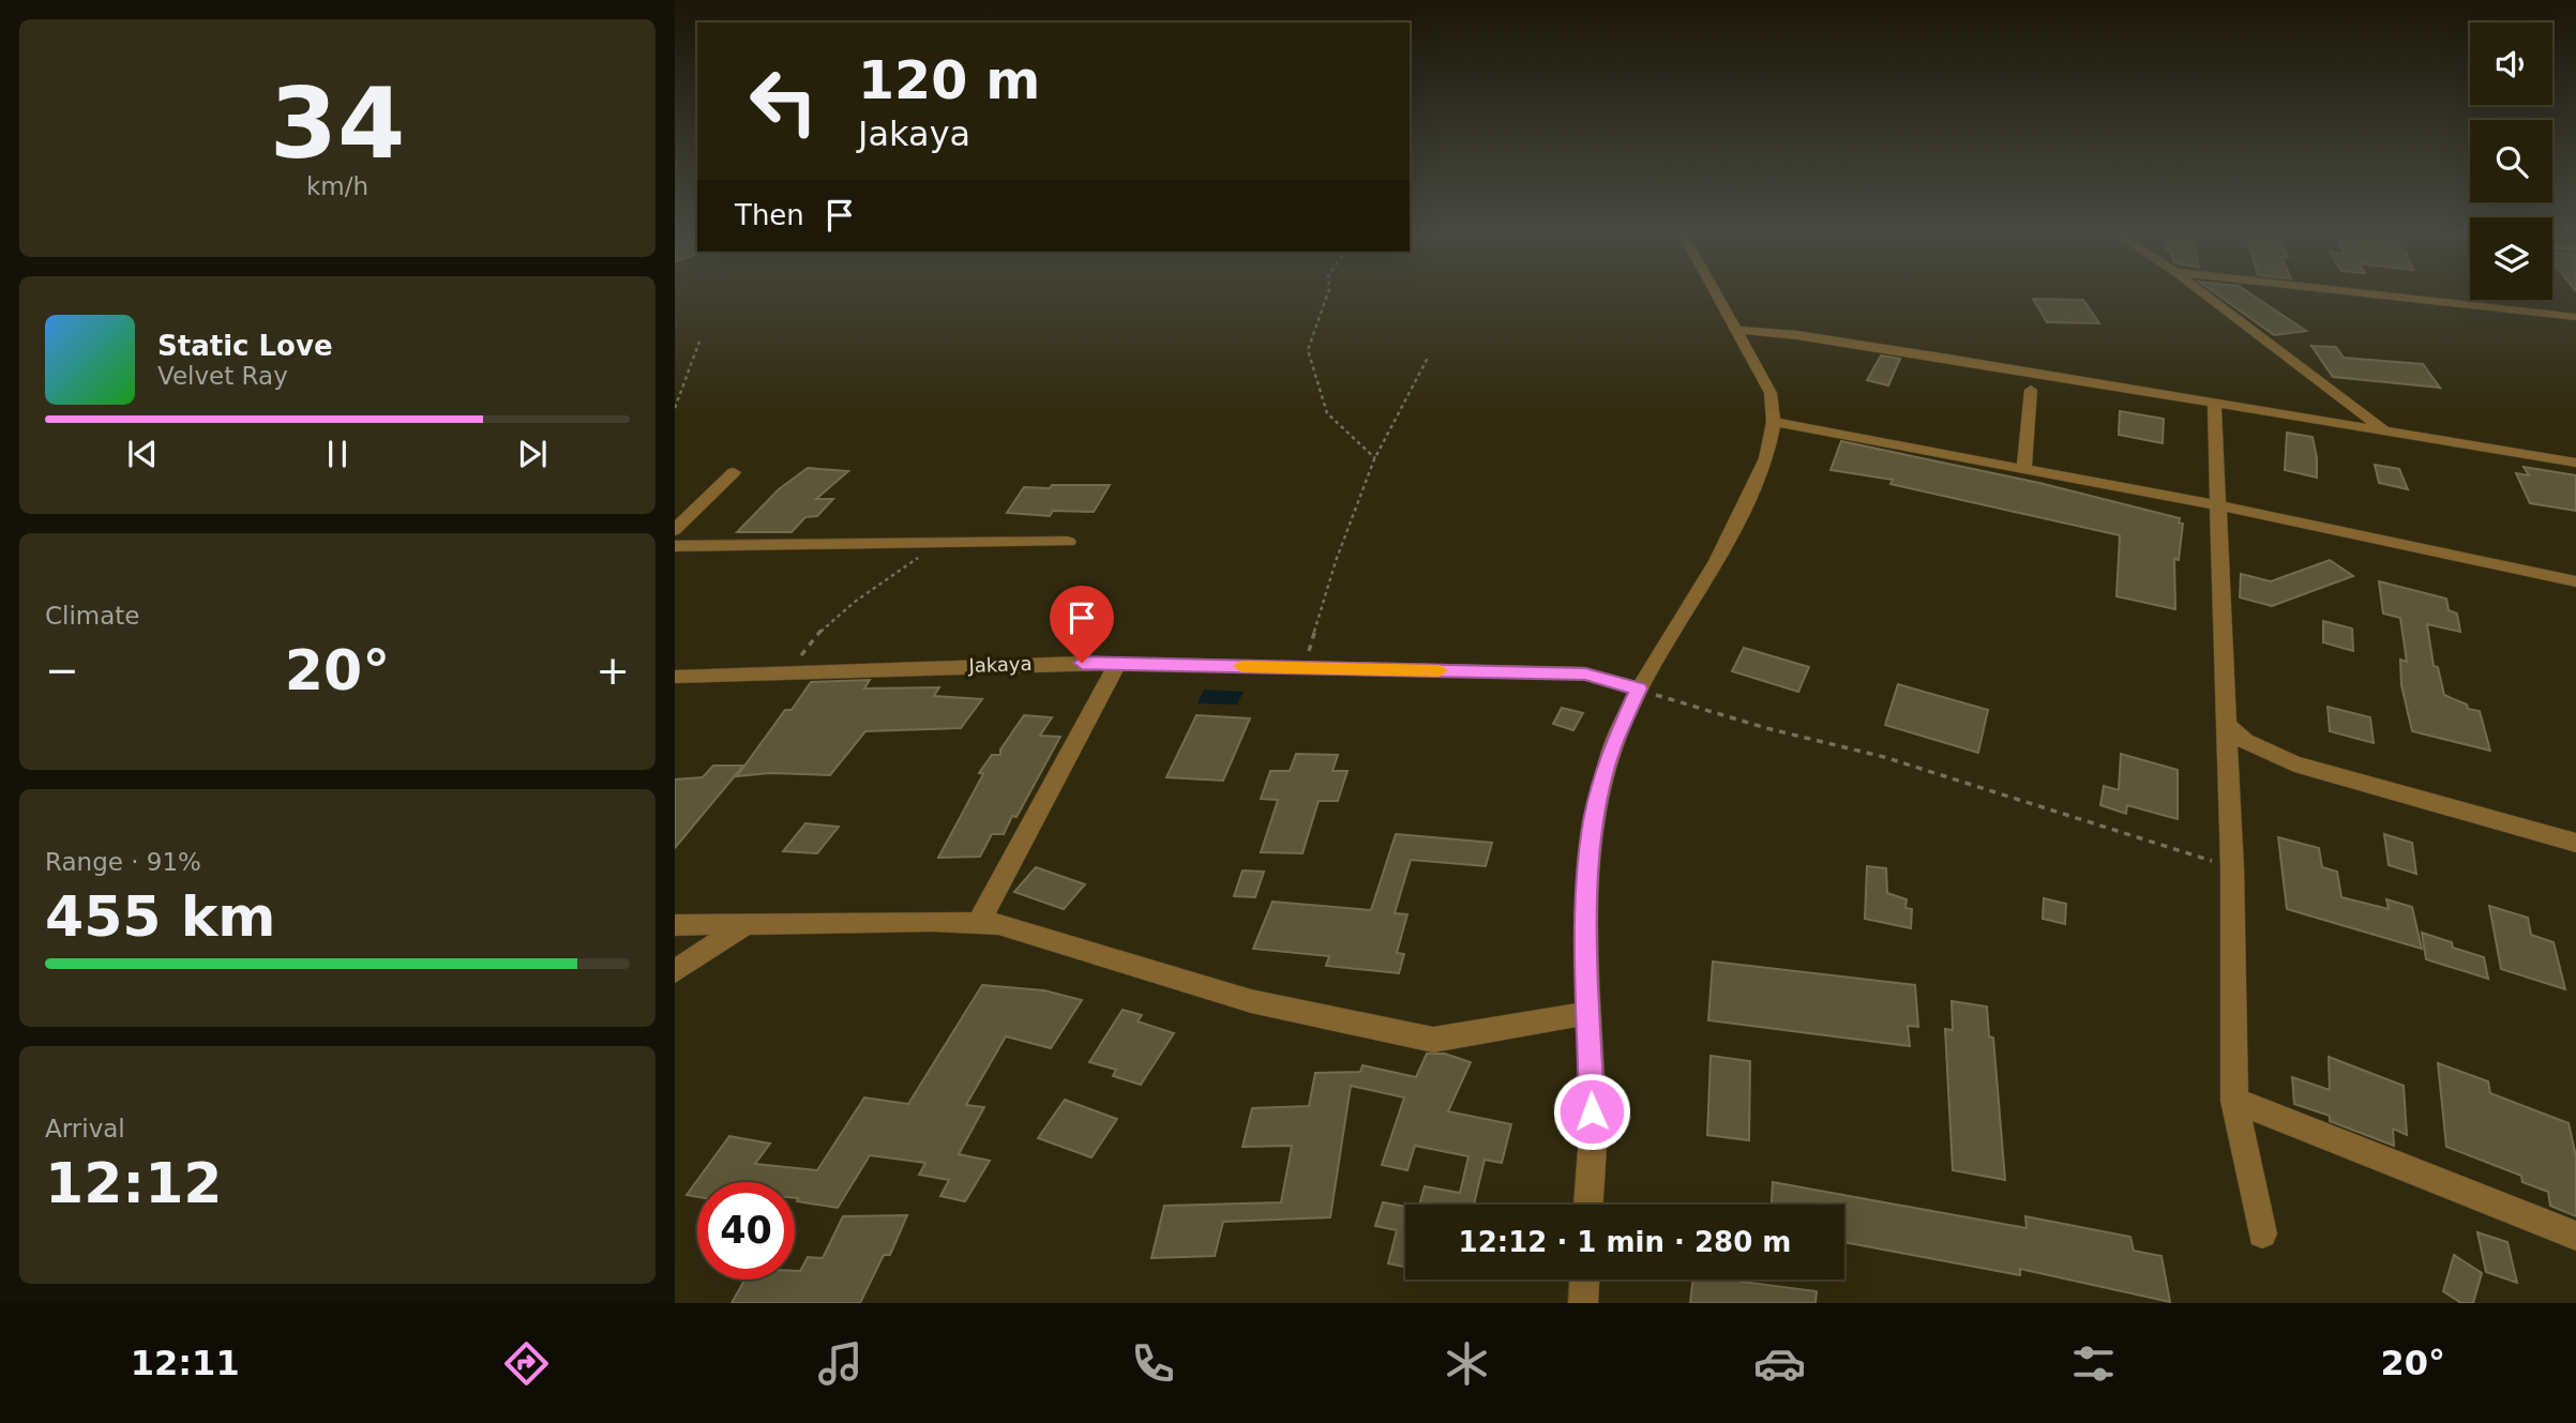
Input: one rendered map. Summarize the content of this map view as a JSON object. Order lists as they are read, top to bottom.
{
  "streets": {
    "street": ["Jakaya"]
  },
  "page": {
    "tile": [
      ["34", "km/h"],
      "Climate",
      ["Range · 91%", "455 km"],
      ["Arrival", "12:12"]
    ],
    "turn": ["120 m", "Jakaya"],
    "then": "Then",
    "song": ["Static Love", "Velvet Ray"],
    "heat": ["−", "20°", "+"],
    "limit": "40",
    "trip": "12:12 · 1 min · 280 m",
    "tabs": ["12:11", "20°"]
  }
}
